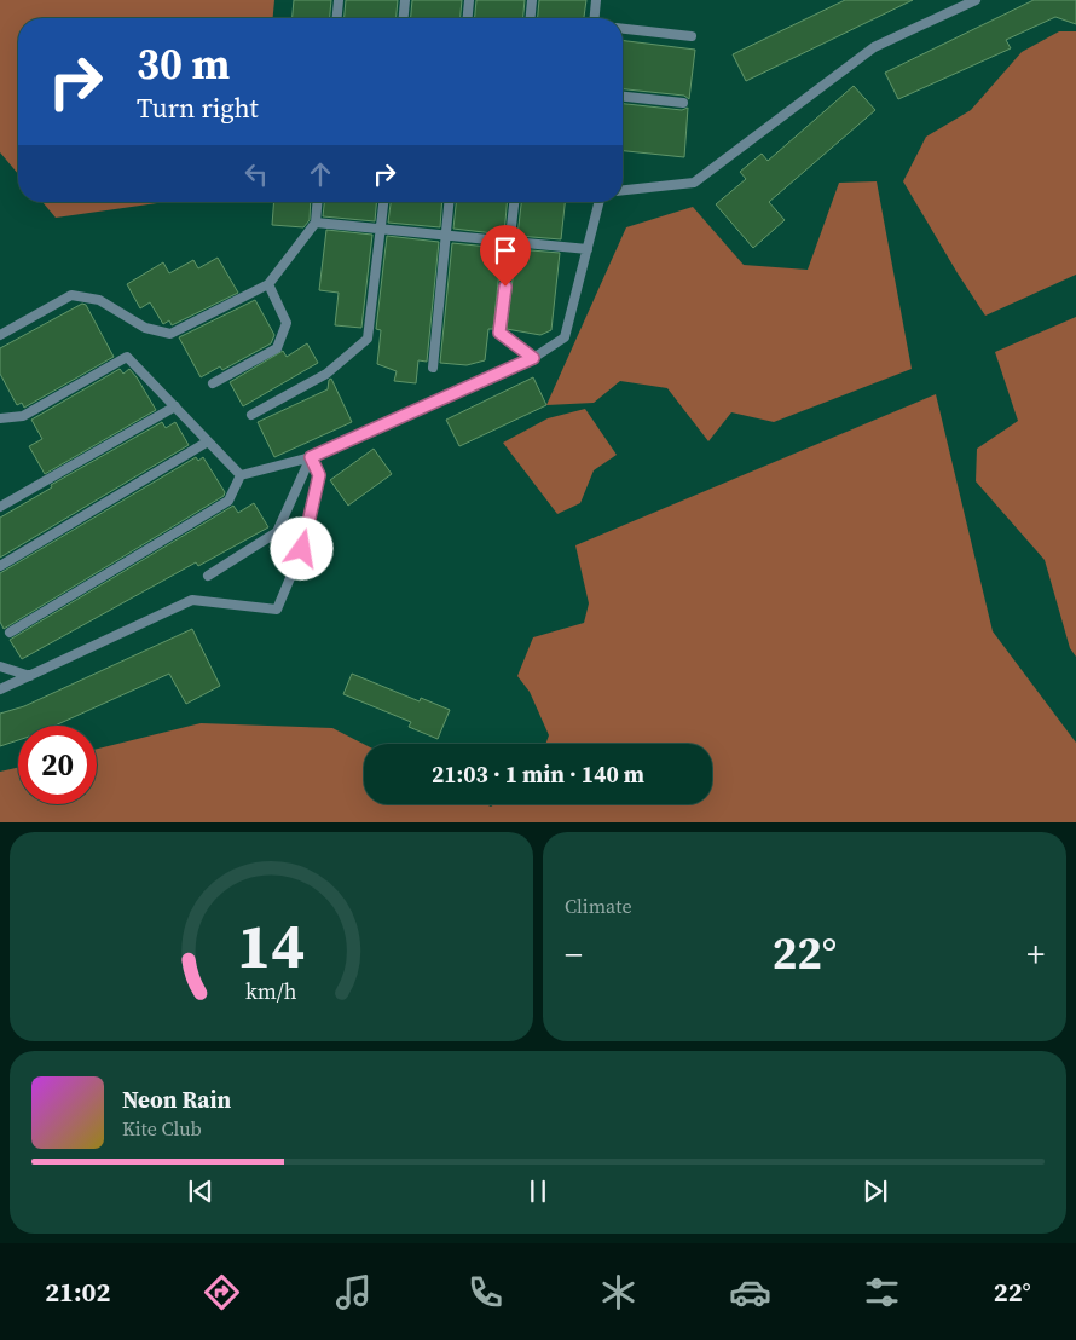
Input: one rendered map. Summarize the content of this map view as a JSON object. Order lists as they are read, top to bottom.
{
  "page": {
    "turn": ["30 m", "Turn right"],
    "limit": "20",
    "trip": "21:03 · 1 min · 140 m",
    "tile": "Climate",
    "heat": ["−", "22°", "+"],
    "song": ["Neon Rain", "Kite Club"],
    "tabs": ["21:02", "22°"],
    "gauge": ["14", "km/h"]
  }
}
